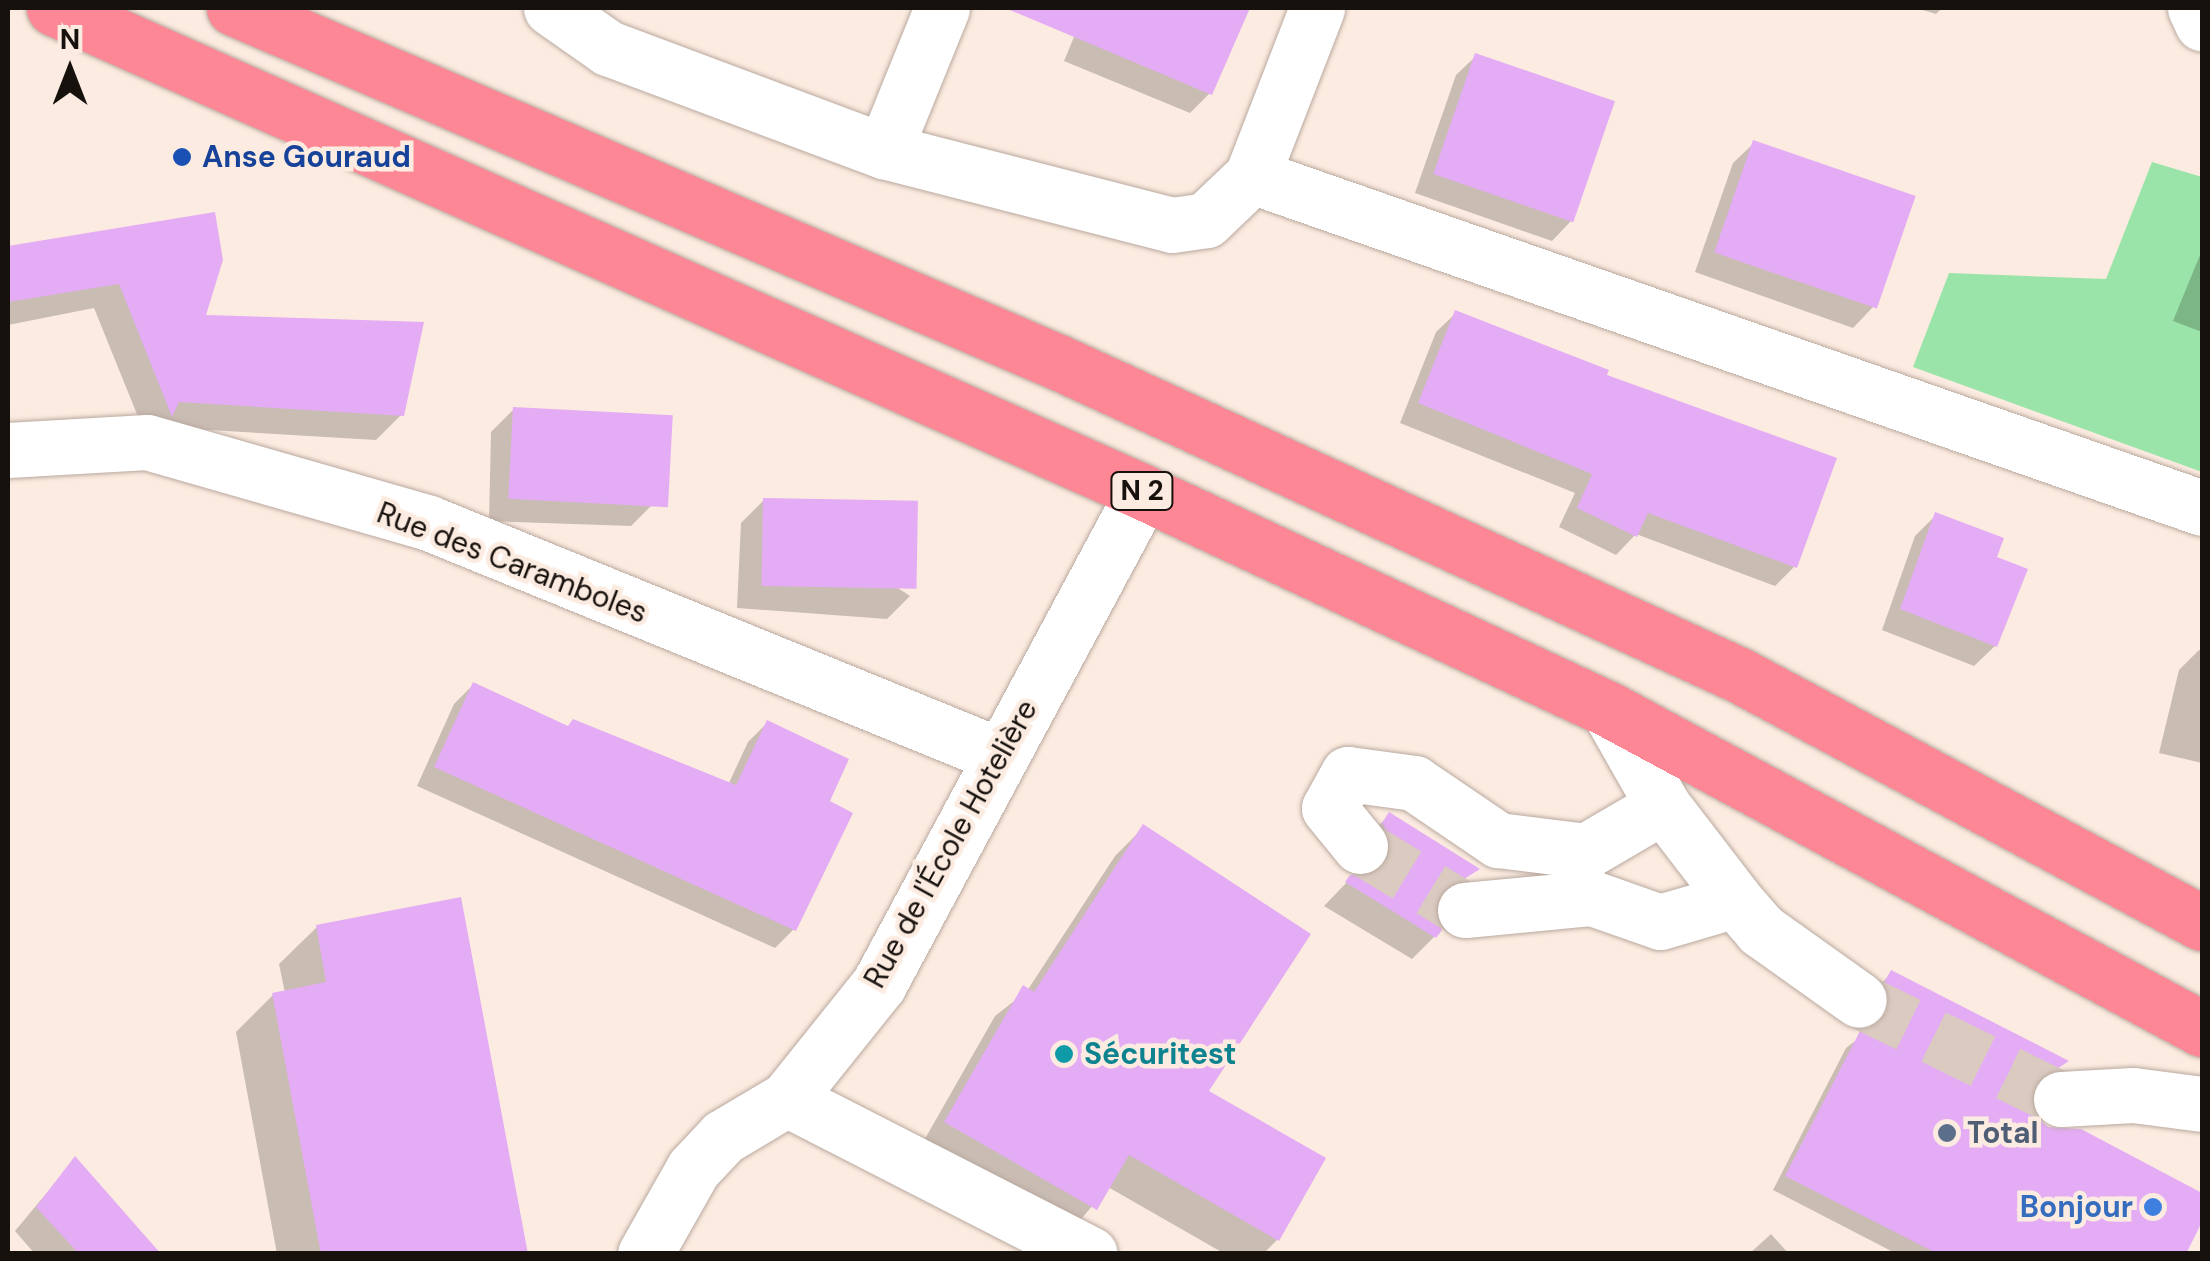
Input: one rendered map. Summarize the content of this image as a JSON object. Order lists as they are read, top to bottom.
{
  "streets": {
    "highway": ["N 2"],
    "street": ["Rue des Caramboles", "Rue de l'École Hotelière"]
  },
  "crossings": [
    ["N 2", "Rue de l'École Hotelière"],
    ["Rue des Caramboles", "Rue de l'École Hotelière"]
  ],
  "places": [
    "Anse Gouraud",
    "Sécuritest",
    "Total",
    "Bonjour"
  ],
  "north": "top"
}
